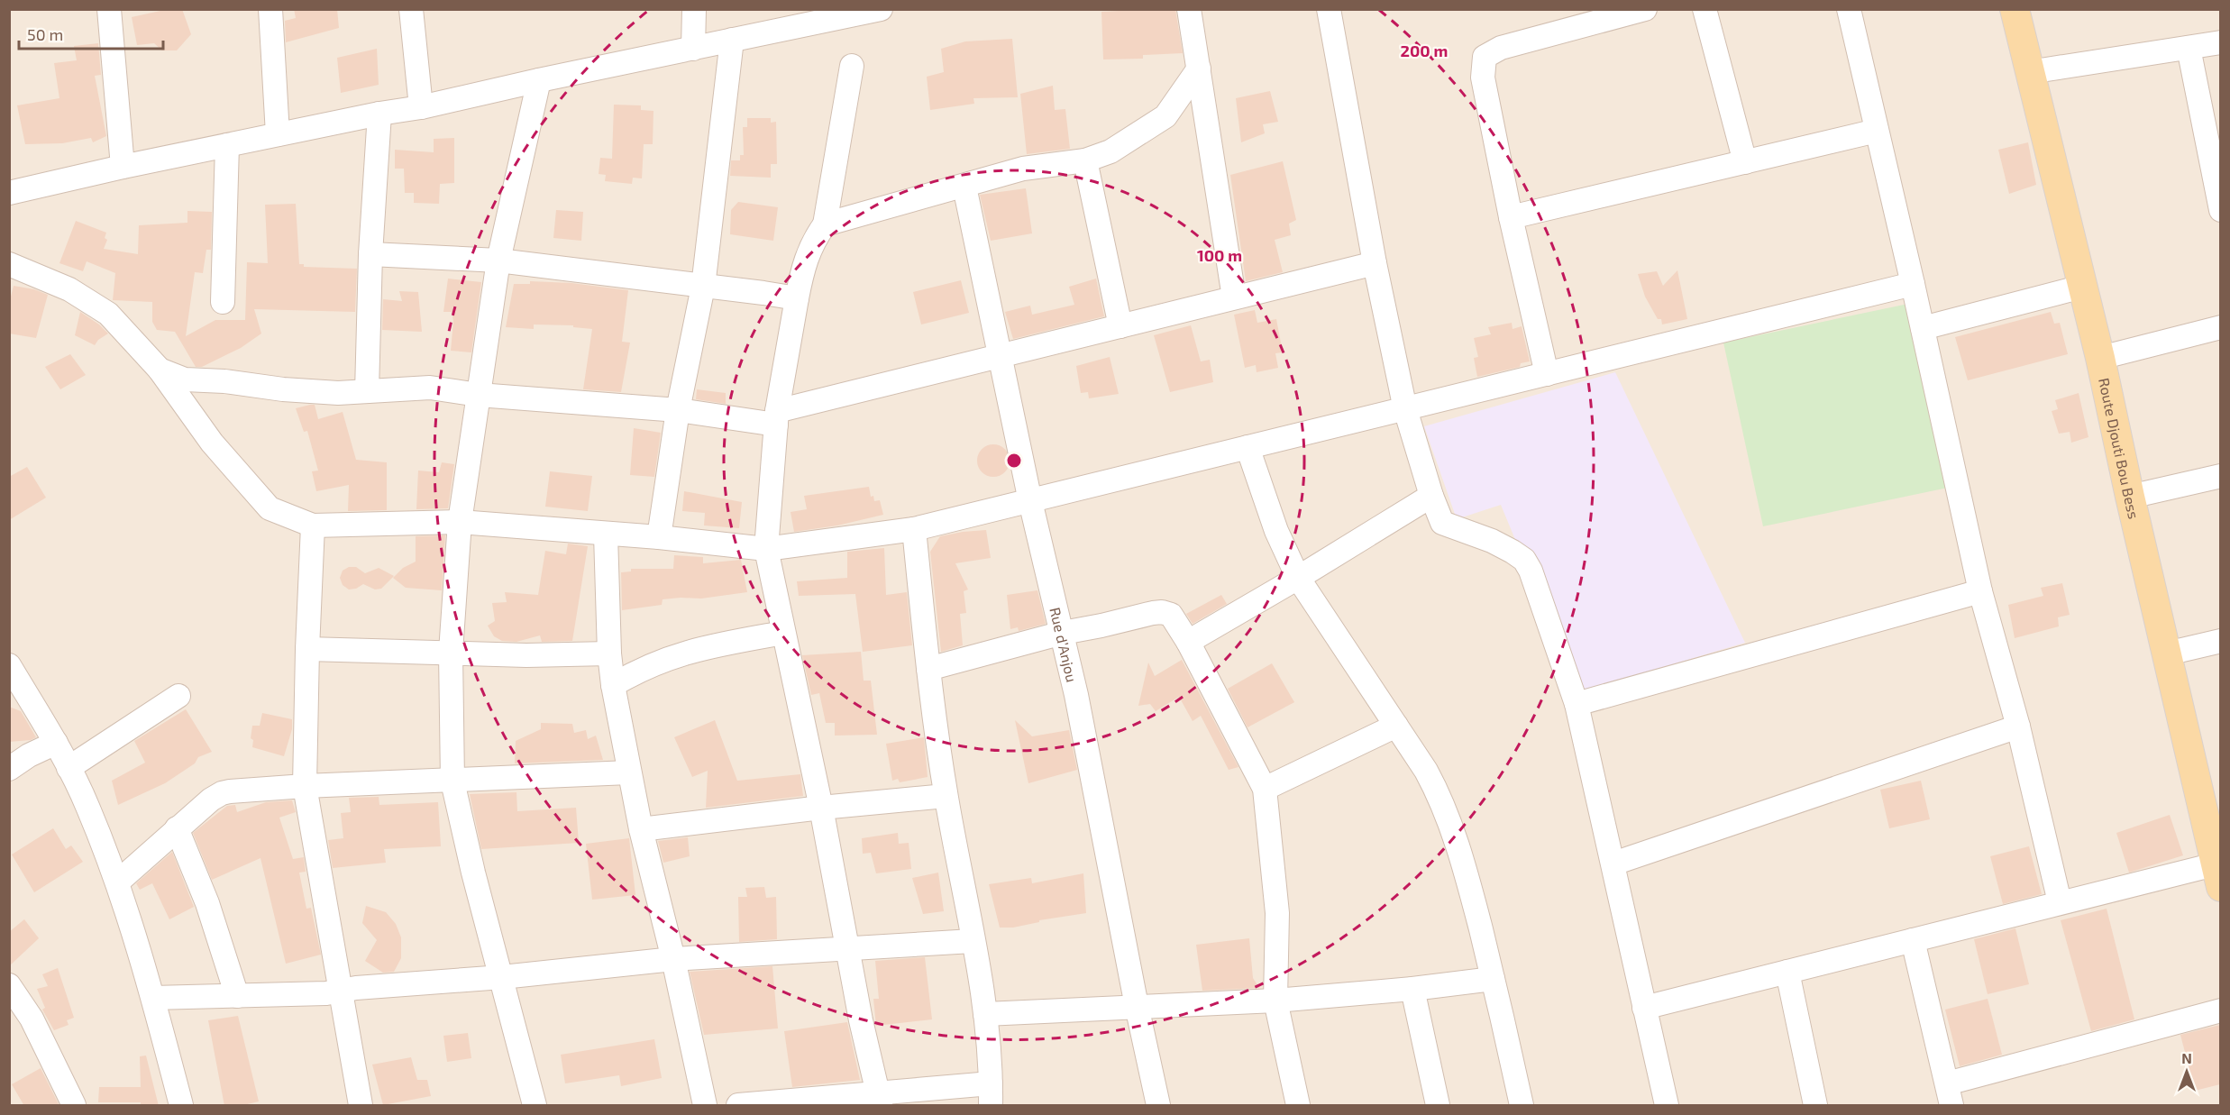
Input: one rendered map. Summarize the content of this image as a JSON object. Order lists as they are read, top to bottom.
{
  "streets": {
    "main road": ["Route Djouti Bou Bess"],
    "street": ["Rue d’Anjou"]
  },
  "scale_bar": "50 m",
  "north": "top",
  "rings": ["200 m", "100 m"]
}
